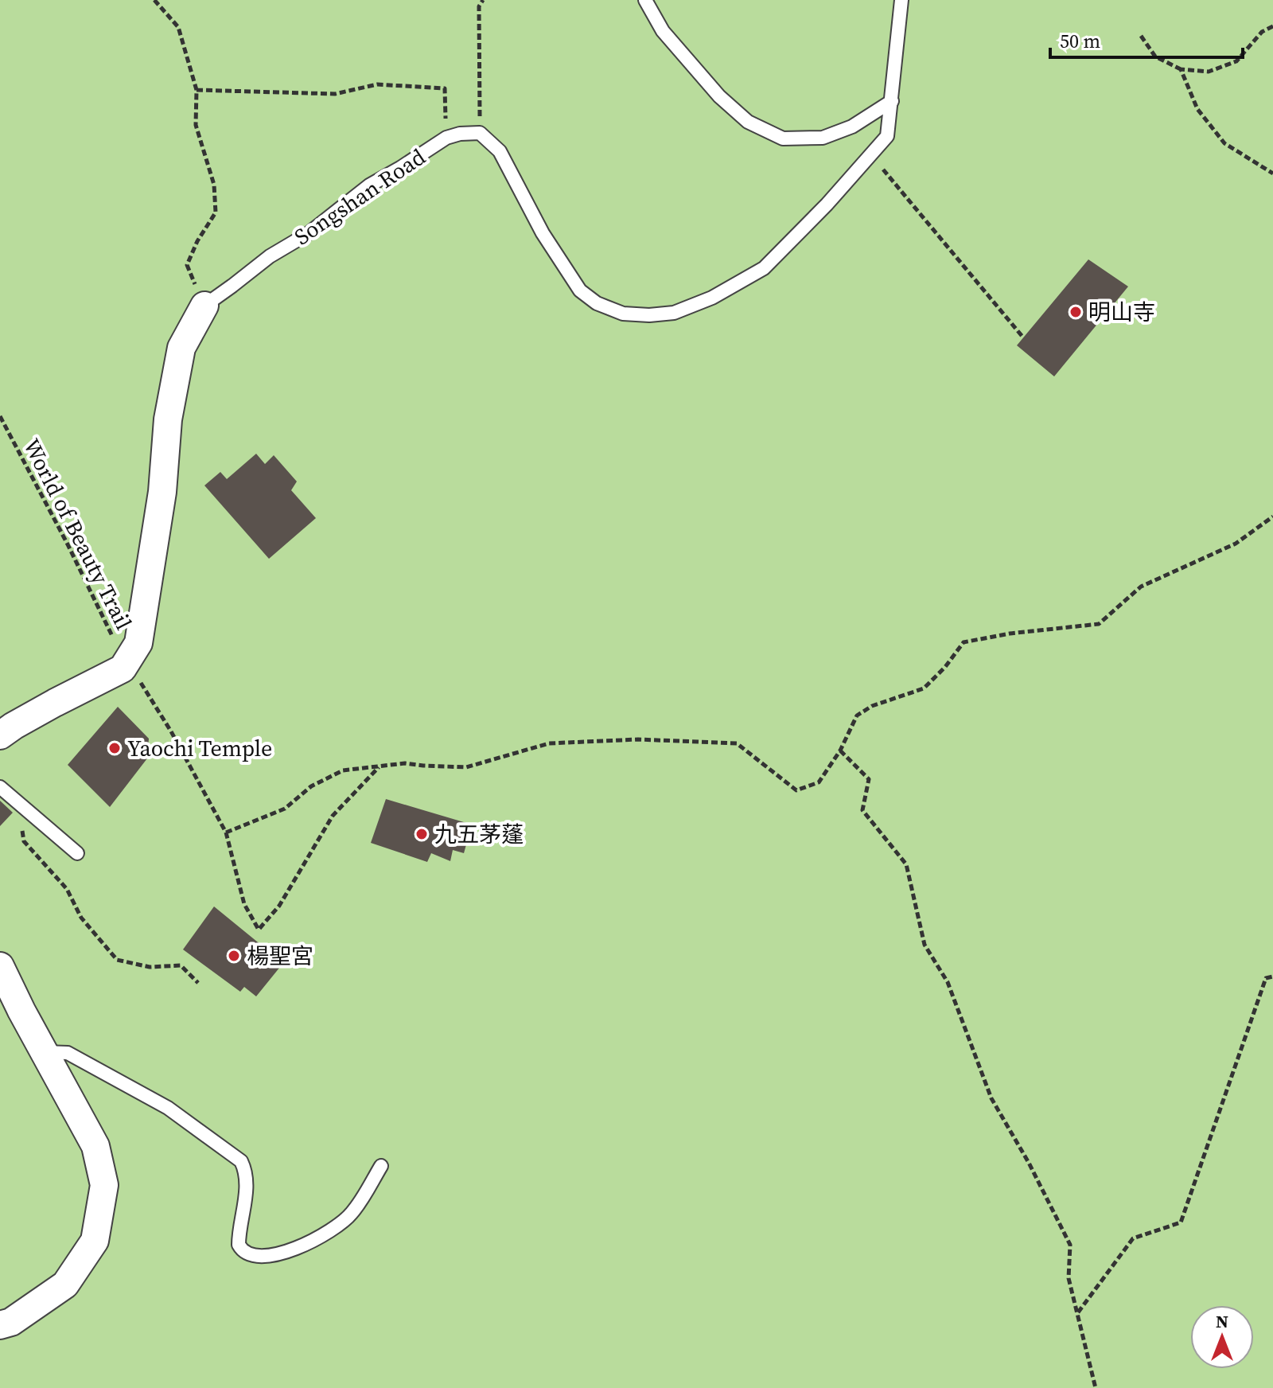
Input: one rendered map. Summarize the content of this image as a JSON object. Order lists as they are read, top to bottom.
{
  "streets": {
    "street": ["Songshan Road"],
    "path": ["World of Beauty Trail"]
  },
  "crossings": [
    ["Songshan Road", "World of Beauty Trail"]
  ],
  "places": [
    "明山寺",
    "Yaochi Temple",
    "九五茅蓬",
    "楊聖宮"
  ],
  "scale_bar": "50 m",
  "north": "top"
}
